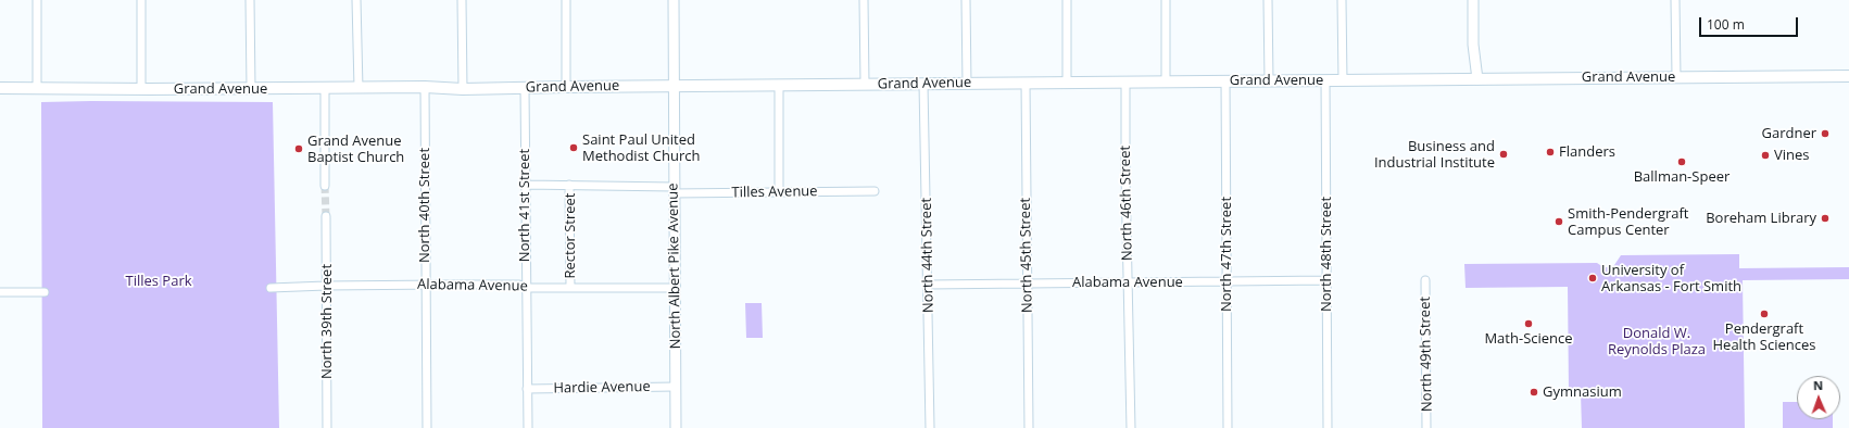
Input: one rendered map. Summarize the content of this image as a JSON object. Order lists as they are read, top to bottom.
{
  "streets": {
    "main road": ["Grand Avenue"],
    "street": [
      "Tilles Avenue",
      "North 46th Street",
      "North 40th Street",
      "North 41st Street",
      "Rector Street",
      "North 47th Street",
      "North 48th Street",
      "North 44th Street",
      "North 45th Street",
      "North Albert Pike Avenue",
      "Alabama Avenue",
      "North 39th Street",
      "North 49th Street",
      "Hardie Avenue"
    ]
  },
  "crossings": [
    ["Grand Avenue", "North 46th Street"],
    ["Grand Avenue", "North 40th Street"],
    ["Grand Avenue", "North 41st Street"],
    ["Grand Avenue", "North 47th Street"],
    ["Grand Avenue", "North 48th Street"],
    ["Grand Avenue", "North 44th Street"],
    ["Grand Avenue", "North 45th Street"],
    ["Grand Avenue", "North Albert Pike Avenue"],
    ["Tilles Avenue", "North 41st Street"],
    ["Tilles Avenue", "Rector Street"],
    ["Tilles Avenue", "North Albert Pike Avenue"],
    ["North 46th Street", "Alabama Avenue"],
    ["North 40th Street", "Alabama Avenue"],
    ["North 41st Street", "Alabama Avenue"],
    ["North 41st Street", "Hardie Avenue"],
    ["Rector Street", "Alabama Avenue"],
    ["North 47th Street", "Alabama Avenue"],
    ["North 48th Street", "Alabama Avenue"],
    ["North 44th Street", "Alabama Avenue"],
    ["North 45th Street", "Alabama Avenue"],
    ["North Albert Pike Avenue", "Alabama Avenue"],
    ["North Albert Pike Avenue", "Hardie Avenue"],
    ["Alabama Avenue", "North 39th Street"]
  ],
  "parks": ["Tilles Park", "Donald W. Reynolds Plaza"],
  "places": [
    "Gardner",
    "Saint Paul United Methodist Church",
    "Grand Avenue Baptist Church",
    "Flanders",
    "Business and Industrial Institute",
    "Vines",
    "Ballman-Speer",
    "Boreham Library",
    "Smith-Pendergraft Campus Center",
    "University of Arkansas - Fort Smith",
    "Pendergraft Health Sciences",
    "Math-Science",
    "Gymnasium"
  ],
  "scale_bar": "100 m",
  "north": "top"
}
